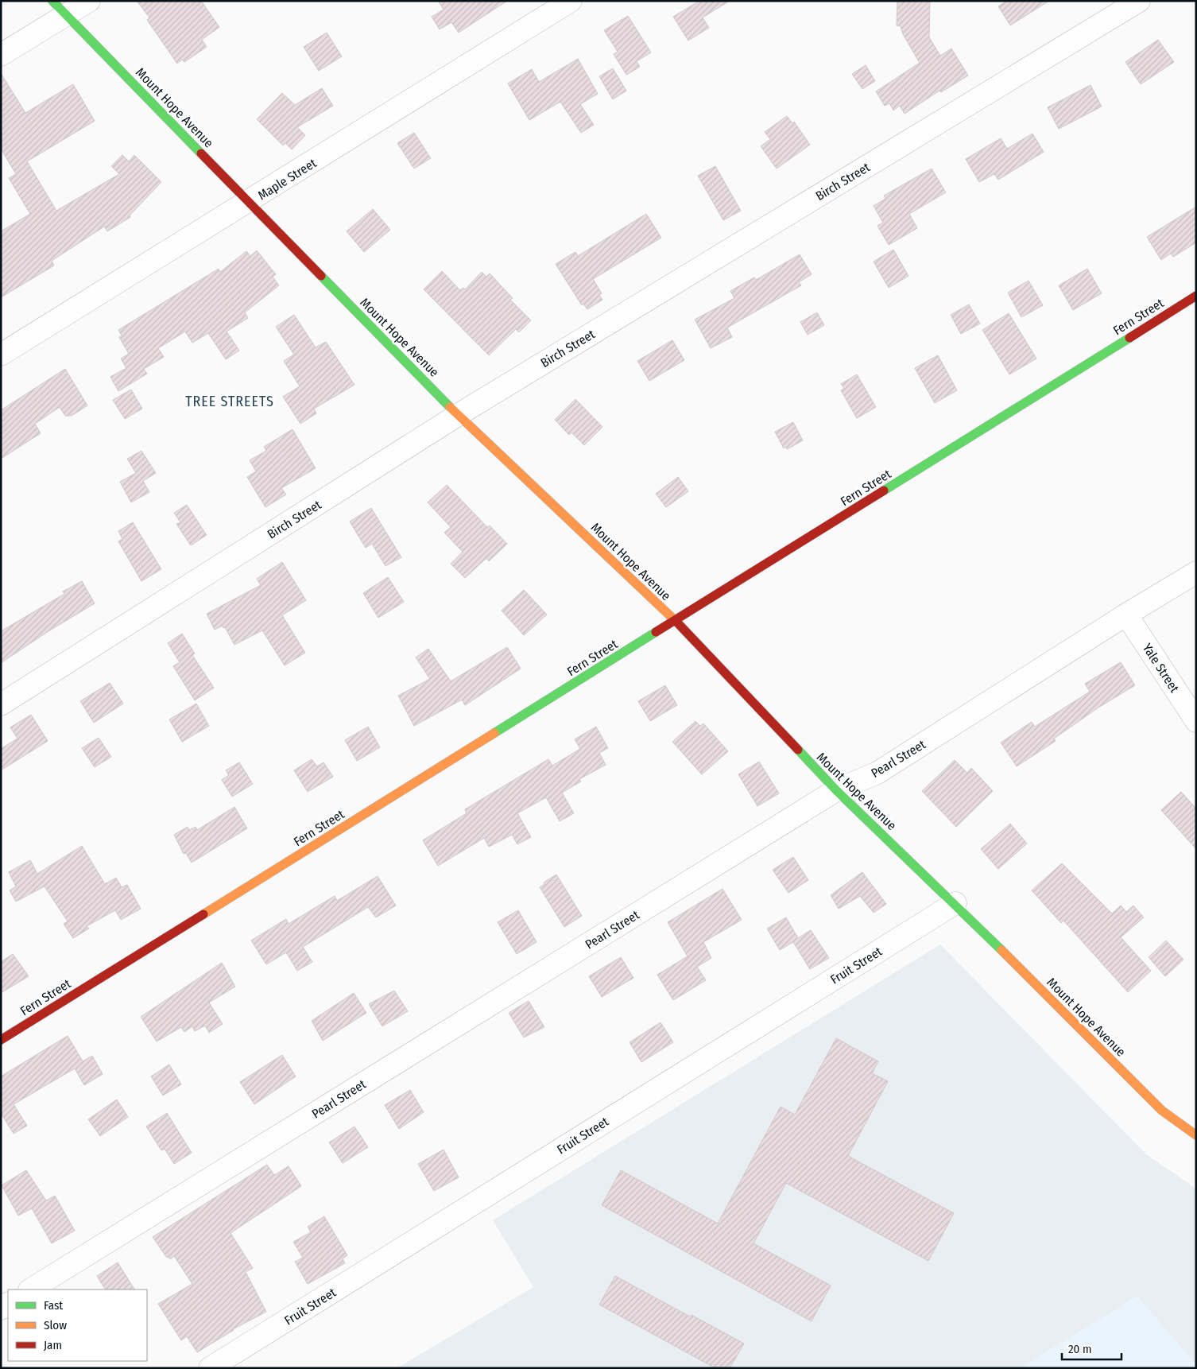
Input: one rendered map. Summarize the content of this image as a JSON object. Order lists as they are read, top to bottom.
{
  "streets": {
    "street": [
      "Mount Hope Avenue",
      "Maple Street",
      "Birch Street",
      "Fern Street",
      "Yale Street",
      "Pearl Street",
      "Fruit Street"
    ]
  },
  "crossings": [
    ["Mount Hope Avenue", "Maple Street"],
    ["Mount Hope Avenue", "Birch Street"],
    ["Mount Hope Avenue", "Fern Street"],
    ["Mount Hope Avenue", "Pearl Street"],
    ["Mount Hope Avenue", "Fruit Street"],
    ["Yale Street", "Pearl Street"]
  ],
  "districts": ["TREE STREETS"],
  "legend": ["Fast", "Slow", "Jam"],
  "scale_bar": "20 m"
}
